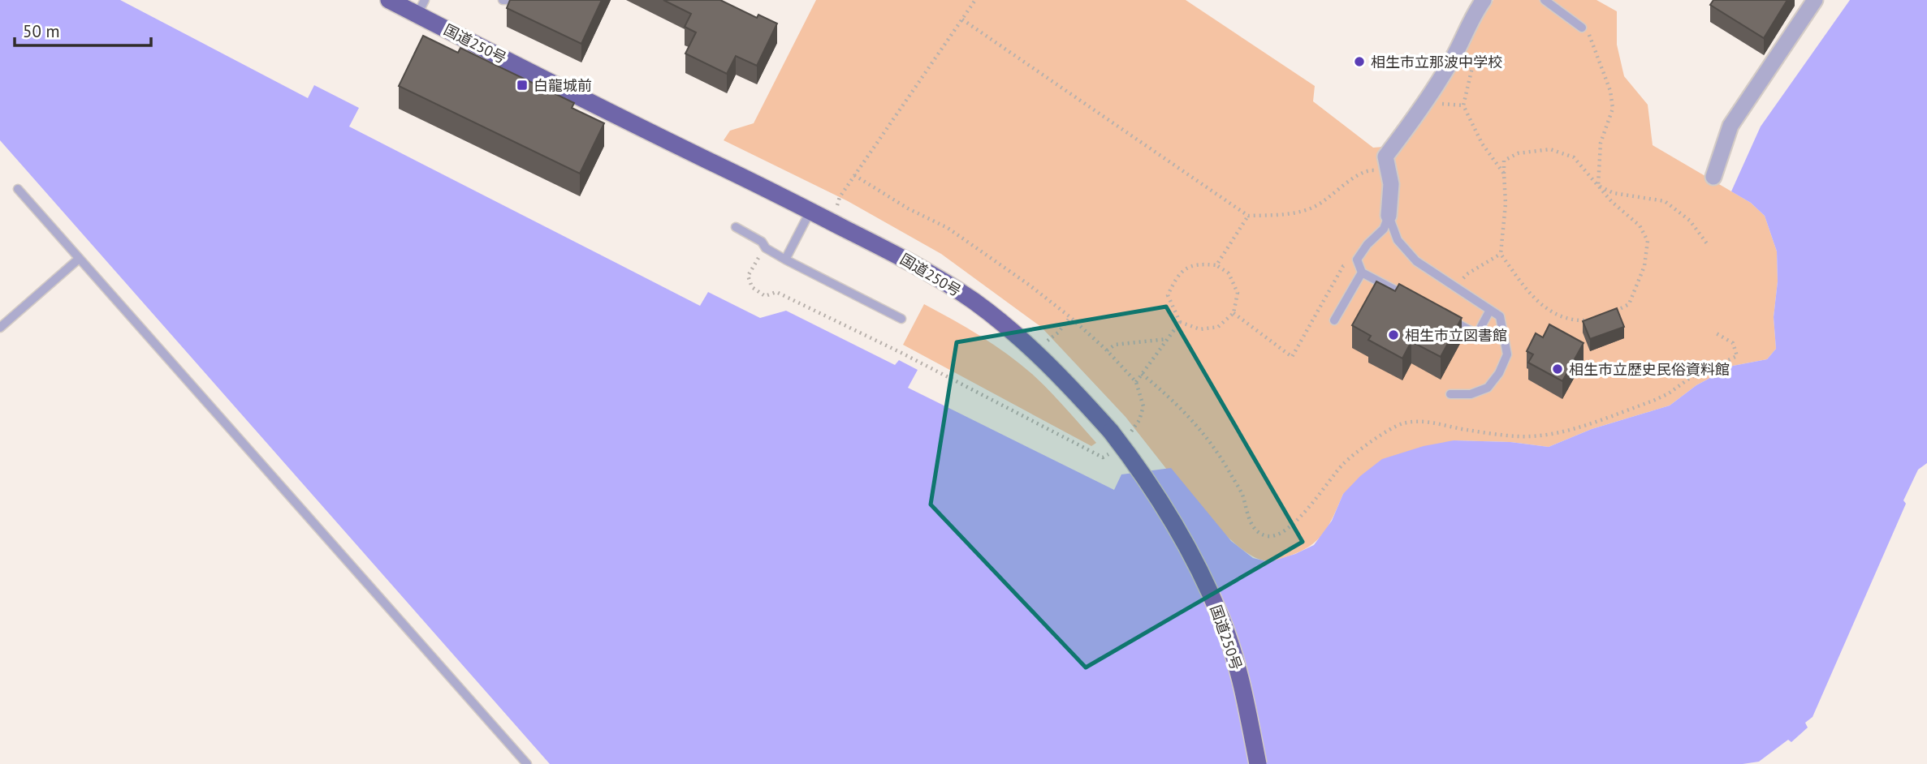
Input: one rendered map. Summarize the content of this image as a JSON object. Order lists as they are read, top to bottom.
{
  "streets": {
    "highway": ["国道250号"]
  },
  "places": {
    "other": ["相生市立那波中学校", "相生市立図書館", "相生市立歴史民俗資料館"],
    "transit": ["白龍城前"]
  },
  "scale_bar": "50 m"
}
